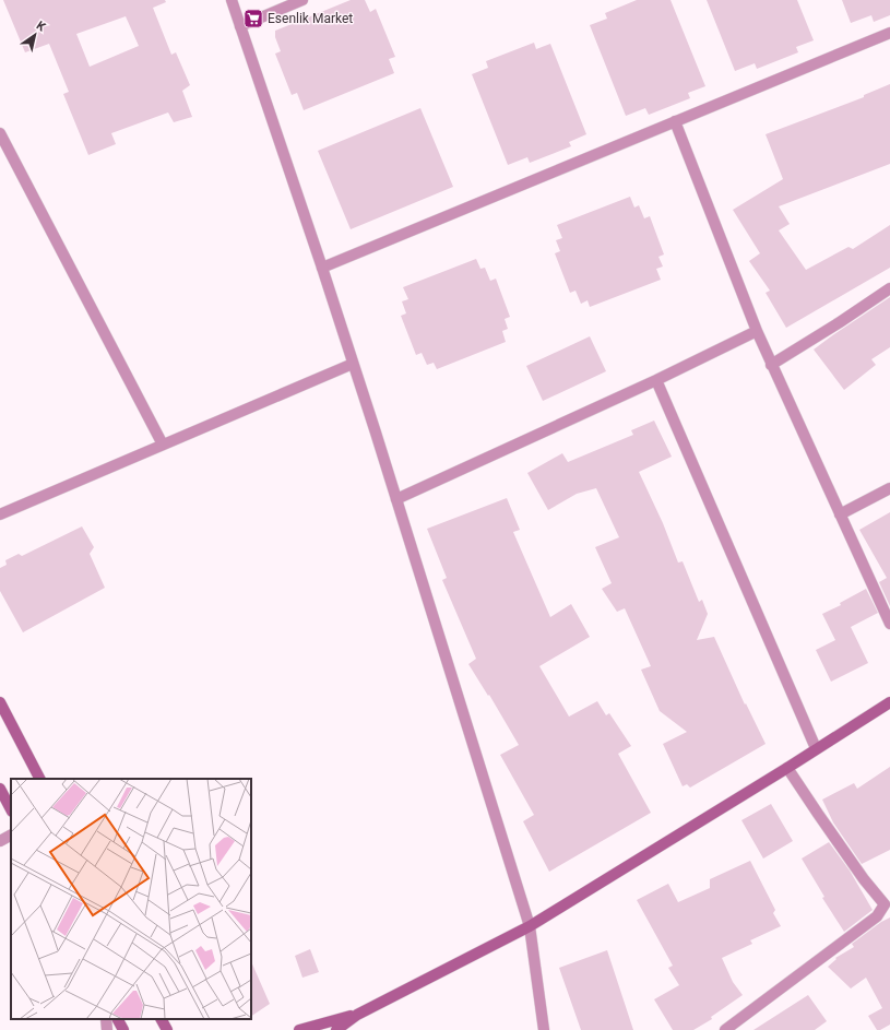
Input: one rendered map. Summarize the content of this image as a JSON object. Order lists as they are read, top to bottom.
{
  "places": {
    "supermarket": ["Esenlik Market"]
  },
  "north": "top right"
}
